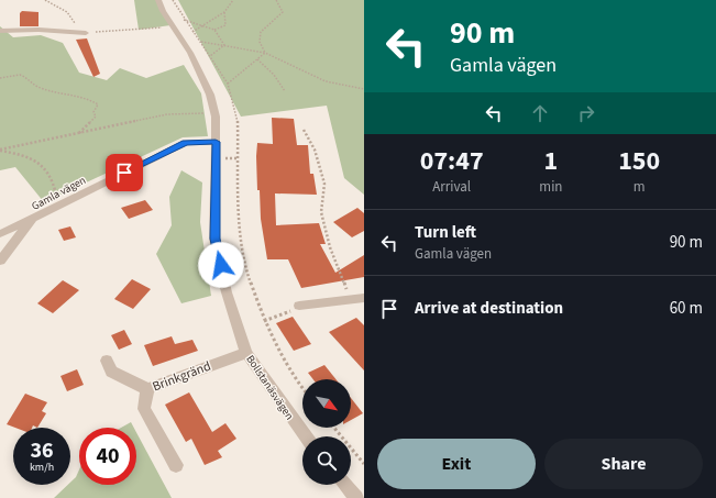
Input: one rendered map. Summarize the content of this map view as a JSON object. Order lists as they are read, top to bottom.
{
  "streets": {
    "street": ["Gamla vägen", "Brinkgränd", "Bollstanäsvägen"]
  },
  "crossings": [
    ["Gamla vägen", "Bollstanäsvägen"],
    ["Brinkgränd", "Bollstanäsvägen"]
  ],
  "north": "bottom right",
  "page": {
    "turn": ["90 m", "Gamla vägen"],
    "eta": [
      "07:47",
      "Arrival",
      "1",
      "min",
      "150",
      "m"
    ],
    "list": [
      {
        "name": "Turn left",
        "note": "Gamla vägen",
        "value": "90 m"
      },
      {
        "name": "Arrive at destination",
        "value": "60 m"
      }
    ],
    "speed": "36 km/h",
    "limit": "40",
    "buttons": ["Exit", "Share"]
  }
}
